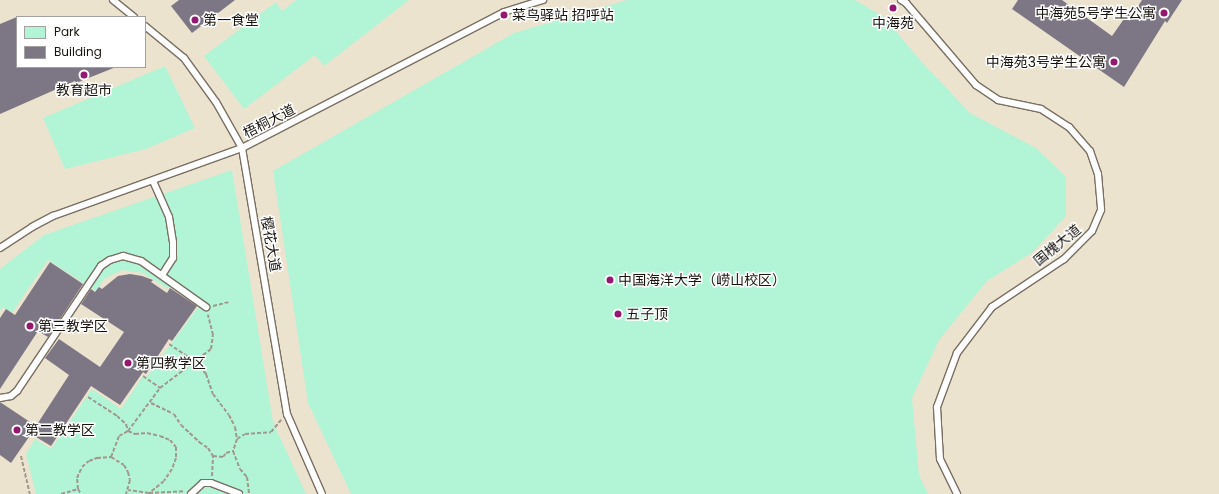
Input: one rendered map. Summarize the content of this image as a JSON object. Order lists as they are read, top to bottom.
{
  "streets": {
    "lane": ["梧桐大道", "樱花大道", "国槐大道"]
  },
  "crossings": [
    ["梧桐大道", "樱花大道"]
  ],
  "places": [
    "中海苑",
    "中海苑5号学生公寓",
    "菜鸟驿站 招呼站",
    "第一食堂",
    "中海苑3号学生公寓",
    "教育超市",
    "中国海洋大学（崂山校区）",
    "五子顶",
    "第三教学区",
    "第四教学区",
    "第二教学区"
  ],
  "legend": ["Park", "Building"]
}
